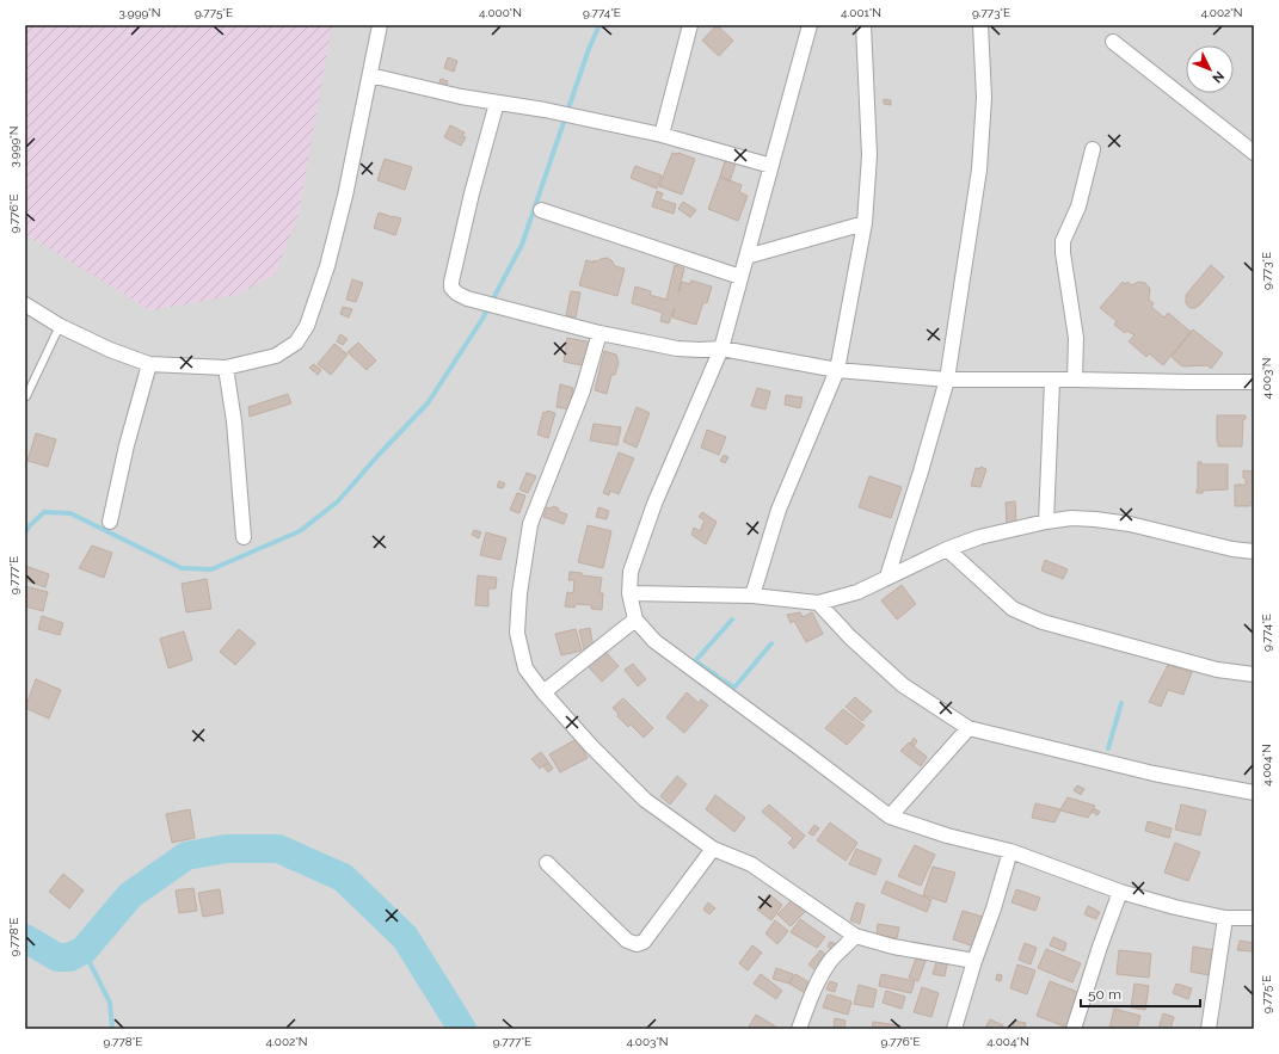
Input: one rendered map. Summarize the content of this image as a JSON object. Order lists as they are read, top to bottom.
{
  "scale_bar": "50 m",
  "north": "bottom right",
  "coordinates": [
    "3.999°N",
    "9.775°E",
    "4.000°N",
    "9.774°E",
    "4.001°N",
    "9.773°E",
    "4.002°N",
    "9.776°E",
    "4.003°N",
    "9.777°E",
    "4.004°N",
    "9.778°E"
  ]
}
